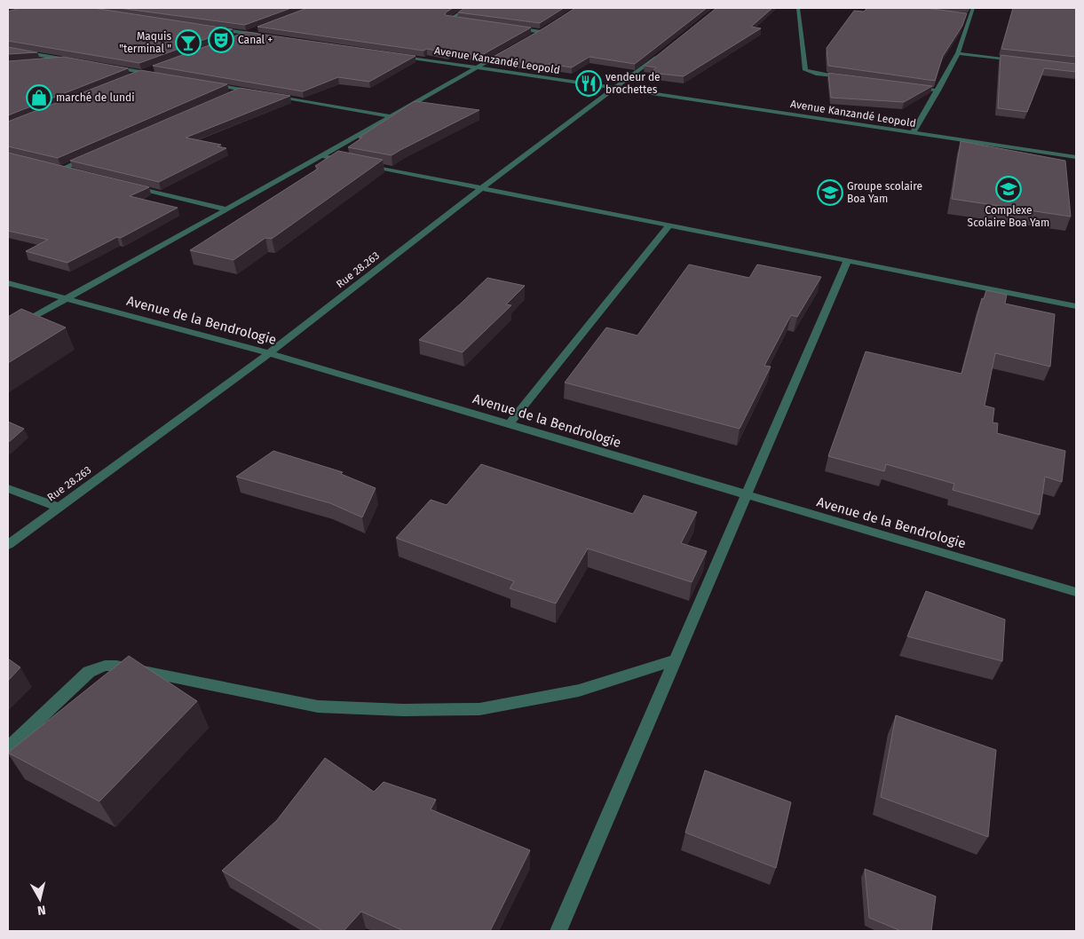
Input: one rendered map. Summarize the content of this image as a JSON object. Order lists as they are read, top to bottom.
{
  "streets": {
    "street": ["Avenue Kanzandé Leopold", "Rue 28.263", "Avenue de la Bendrologie"]
  },
  "crossings": [
    ["Avenue Kanzandé Leopold", "Rue 28.263"],
    ["Rue 28.263", "Avenue de la Bendrologie"]
  ],
  "places": {
    "theatre": ["Canal +"],
    "bar": ["Maquis \"terminal \""],
    "restaurant": ["vendeur de brochettes"],
    "shop": ["marché de lundi"],
    "school or university": ["Complexe Scolaire Boa Yam", "Groupe scolaire Boa Yam"]
  },
  "north": "bottom"
}
